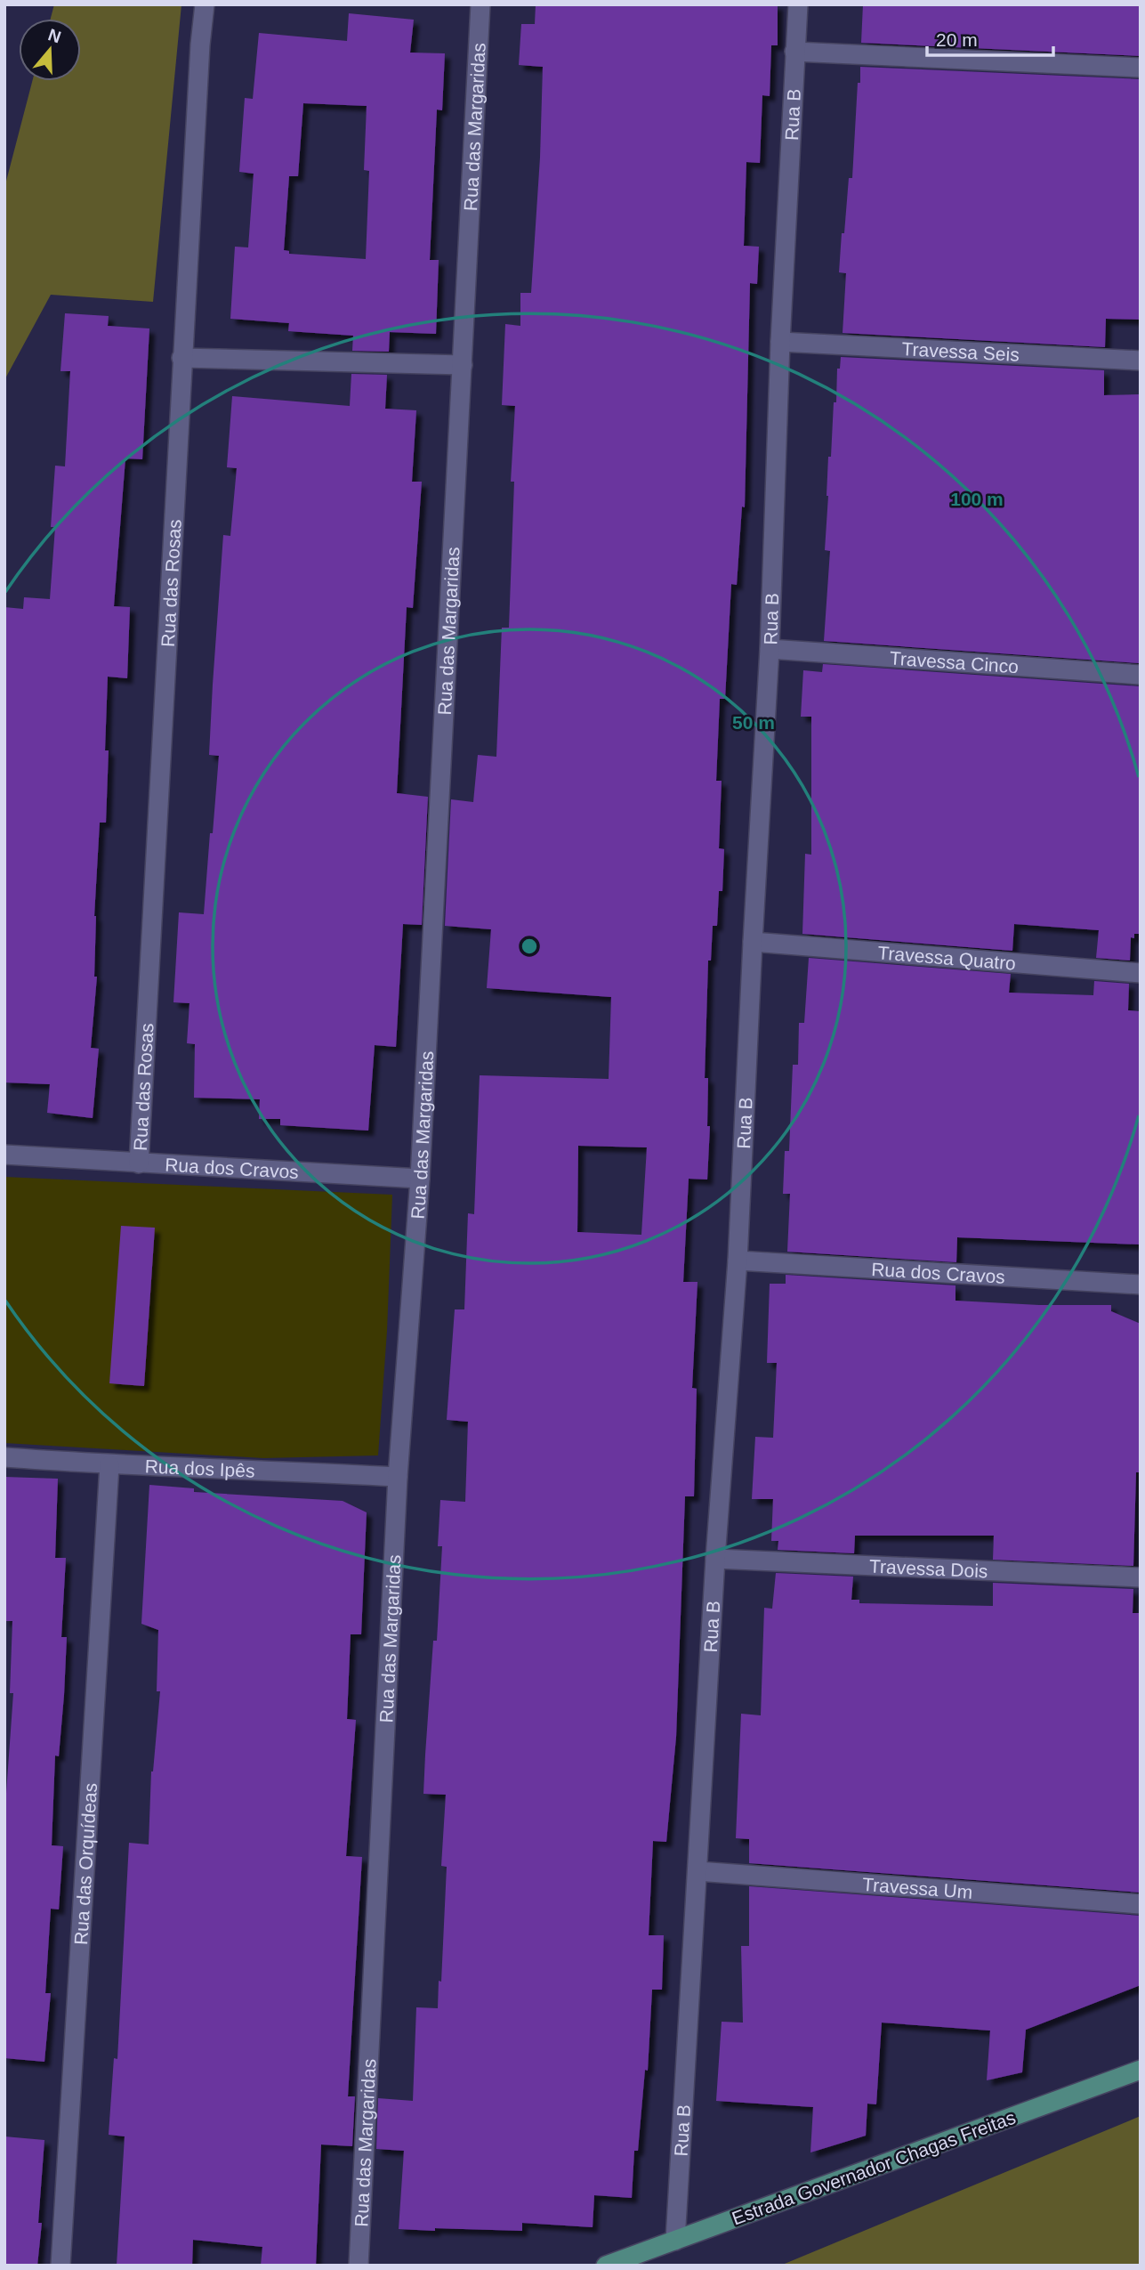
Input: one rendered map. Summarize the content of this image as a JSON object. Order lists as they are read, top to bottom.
{
  "streets": {
    "main road": ["Estrada Governador Chagas Freitas"],
    "street": [
      "Rua B",
      "Rua das Margaridas",
      "Travessa Seis",
      "Rua das Rosas",
      "Travessa Cinco",
      "Travessa Quatro",
      "Rua dos Cravos",
      "Rua dos Ipês",
      "Travessa Dois",
      "Rua das Orquídeas",
      "Travessa Um"
    ]
  },
  "crossings": [
    ["Rua B", "Travessa Seis"],
    ["Rua B", "Travessa Cinco"],
    ["Rua B", "Travessa Quatro"],
    ["Rua B", "Rua dos Cravos"],
    ["Rua B", "Travessa Dois"],
    ["Rua B", "Travessa Um"],
    ["Rua B", "Estrada Governador Chagas Freitas"],
    ["Rua das Margaridas", "Rua dos Cravos"],
    ["Rua das Margaridas", "Rua dos Ipês"],
    ["Rua das Rosas", "Rua dos Cravos"],
    ["Rua dos Ipês", "Rua das Orquídeas"]
  ],
  "scale_bar": "20 m",
  "north": "top",
  "rings": ["100 m", "50 m"]
}
